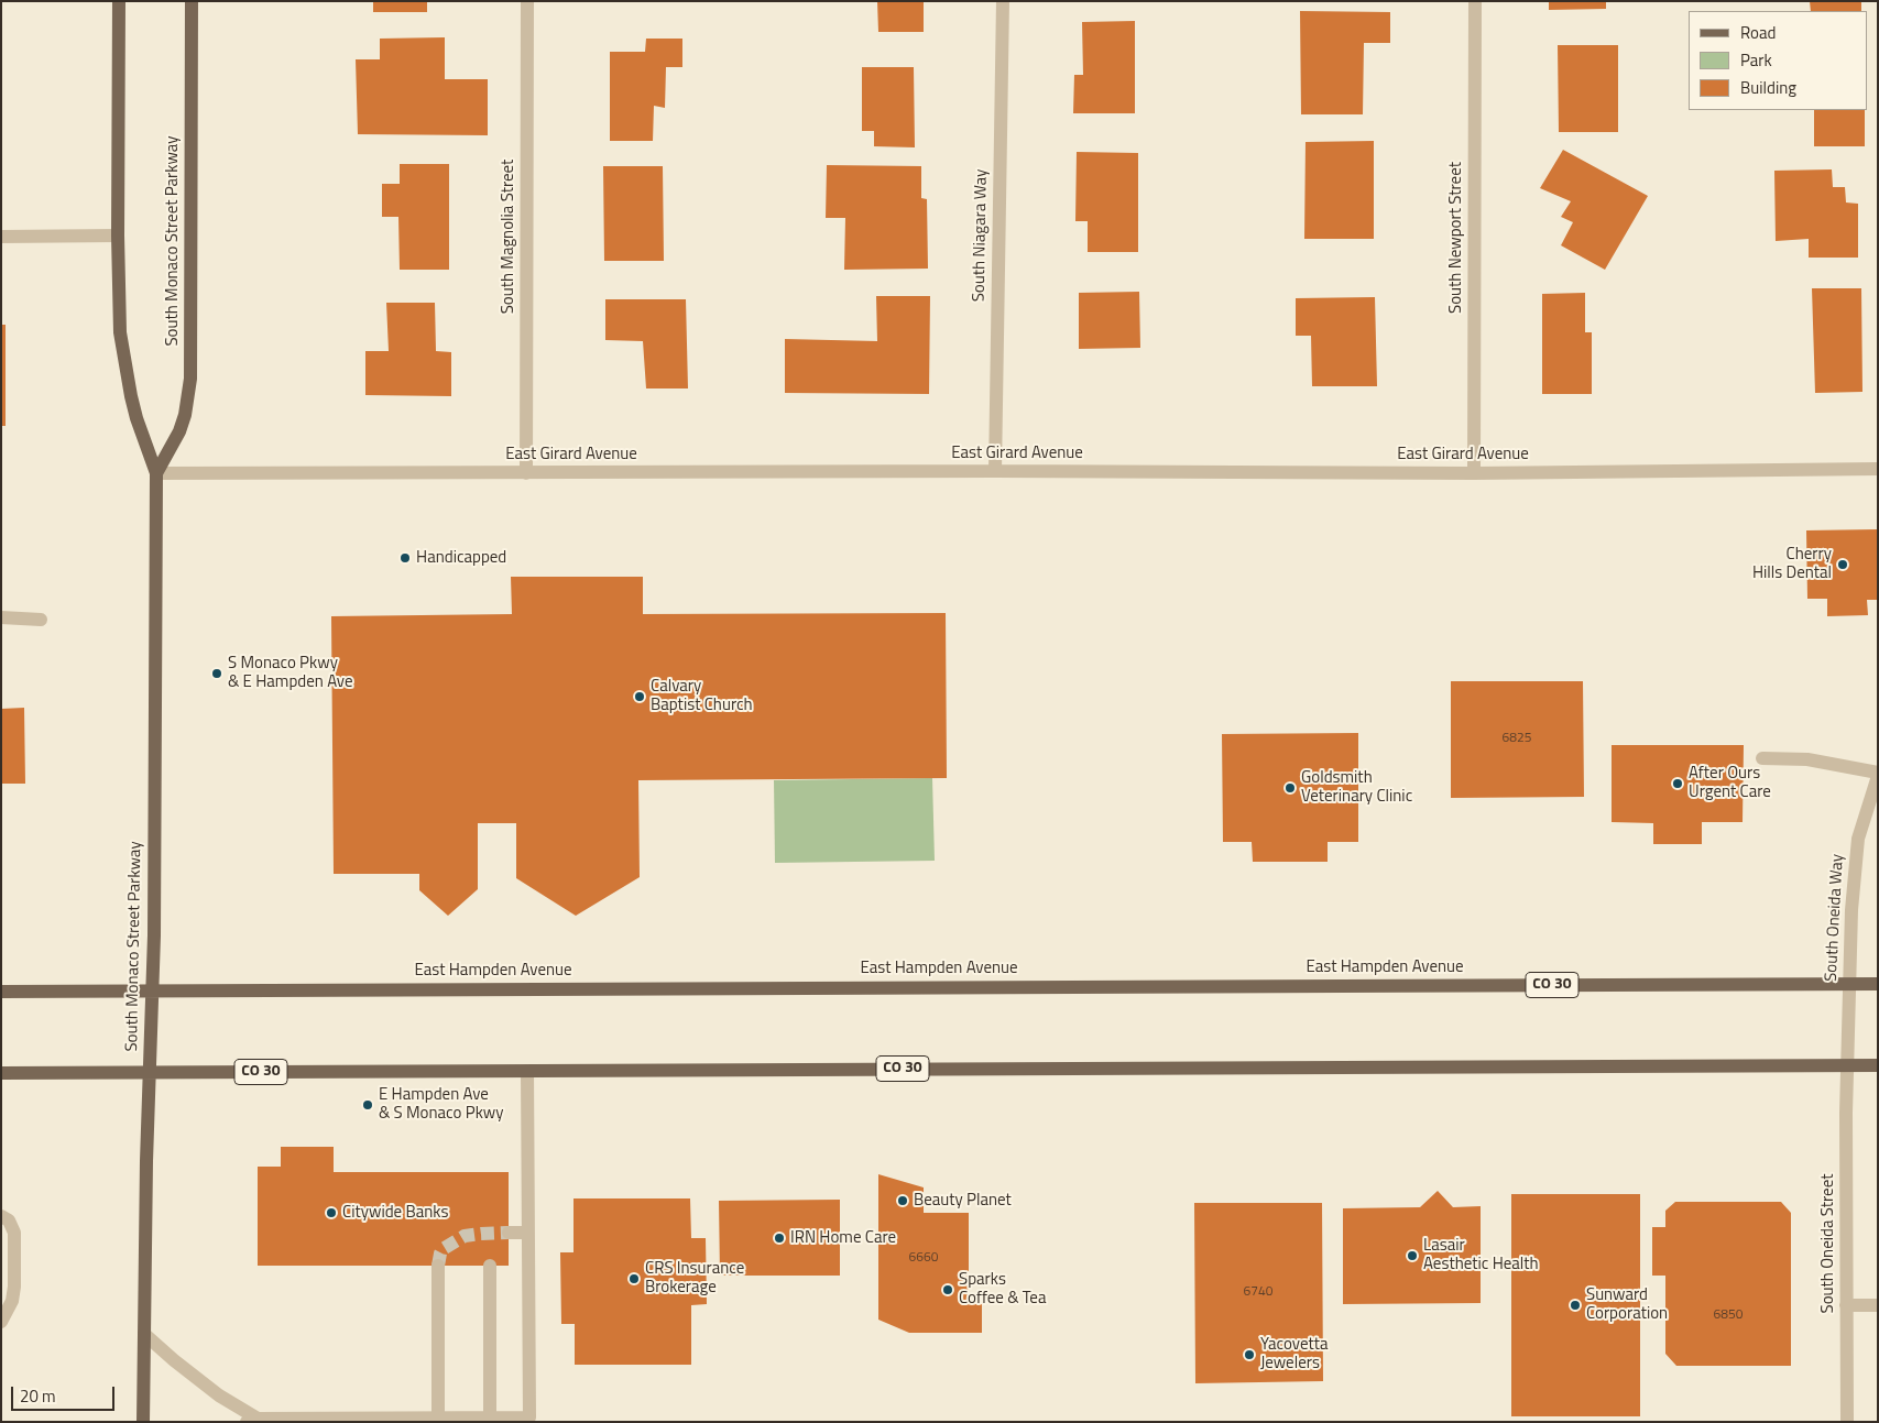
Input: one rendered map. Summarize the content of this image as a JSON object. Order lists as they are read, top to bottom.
{
  "streets": {
    "main road": ["South Monaco Street Parkway", "East Hampden Avenue", "CO 30"],
    "street": [
      "South Niagara Way",
      "South Magnolia Street",
      "South Newport Street",
      "East Girard Avenue",
      "South Oneida Way",
      "South Oneida Street"
    ]
  },
  "crossings": [
    ["South Niagara Way", "East Girard Avenue"],
    ["South Magnolia Street", "East Girard Avenue"],
    ["South Newport Street", "East Girard Avenue"],
    ["South Monaco Street Parkway", "East Girard Avenue"],
    ["South Monaco Street Parkway", "East Hampden Avenue"],
    ["South Monaco Street Parkway", "CO 30"],
    ["South Oneida Way", "East Hampden Avenue"],
    ["South Oneida Way", "CO 30"],
    ["South Oneida Way", "South Oneida Street"],
    ["CO 30", "South Oneida Street"]
  ],
  "places": [
    "Handicapped",
    "Cherry Hills Dental",
    "S Monaco Pkwy & E Hampden Ave",
    "Calvary Baptist Church",
    "After Ours Urgent Care",
    "Goldsmith Veterinary Clinic",
    "E Hampden Ave & S Monaco Pkwy",
    "Beauty Planet",
    "Citywide Banks",
    "IRN Home Care",
    "Lasair Aesthetic Health",
    "CRS Insurance Brokerage",
    "Sparks Coffee & Tea",
    "Sunward Corporation",
    "Yacovetta Jewelers"
  ],
  "house_numbers": [
    "6825",
    "6660",
    "6740",
    "6850"
  ],
  "legend": ["Road", "Park", "Building"],
  "scale_bar": "20 m"
}
